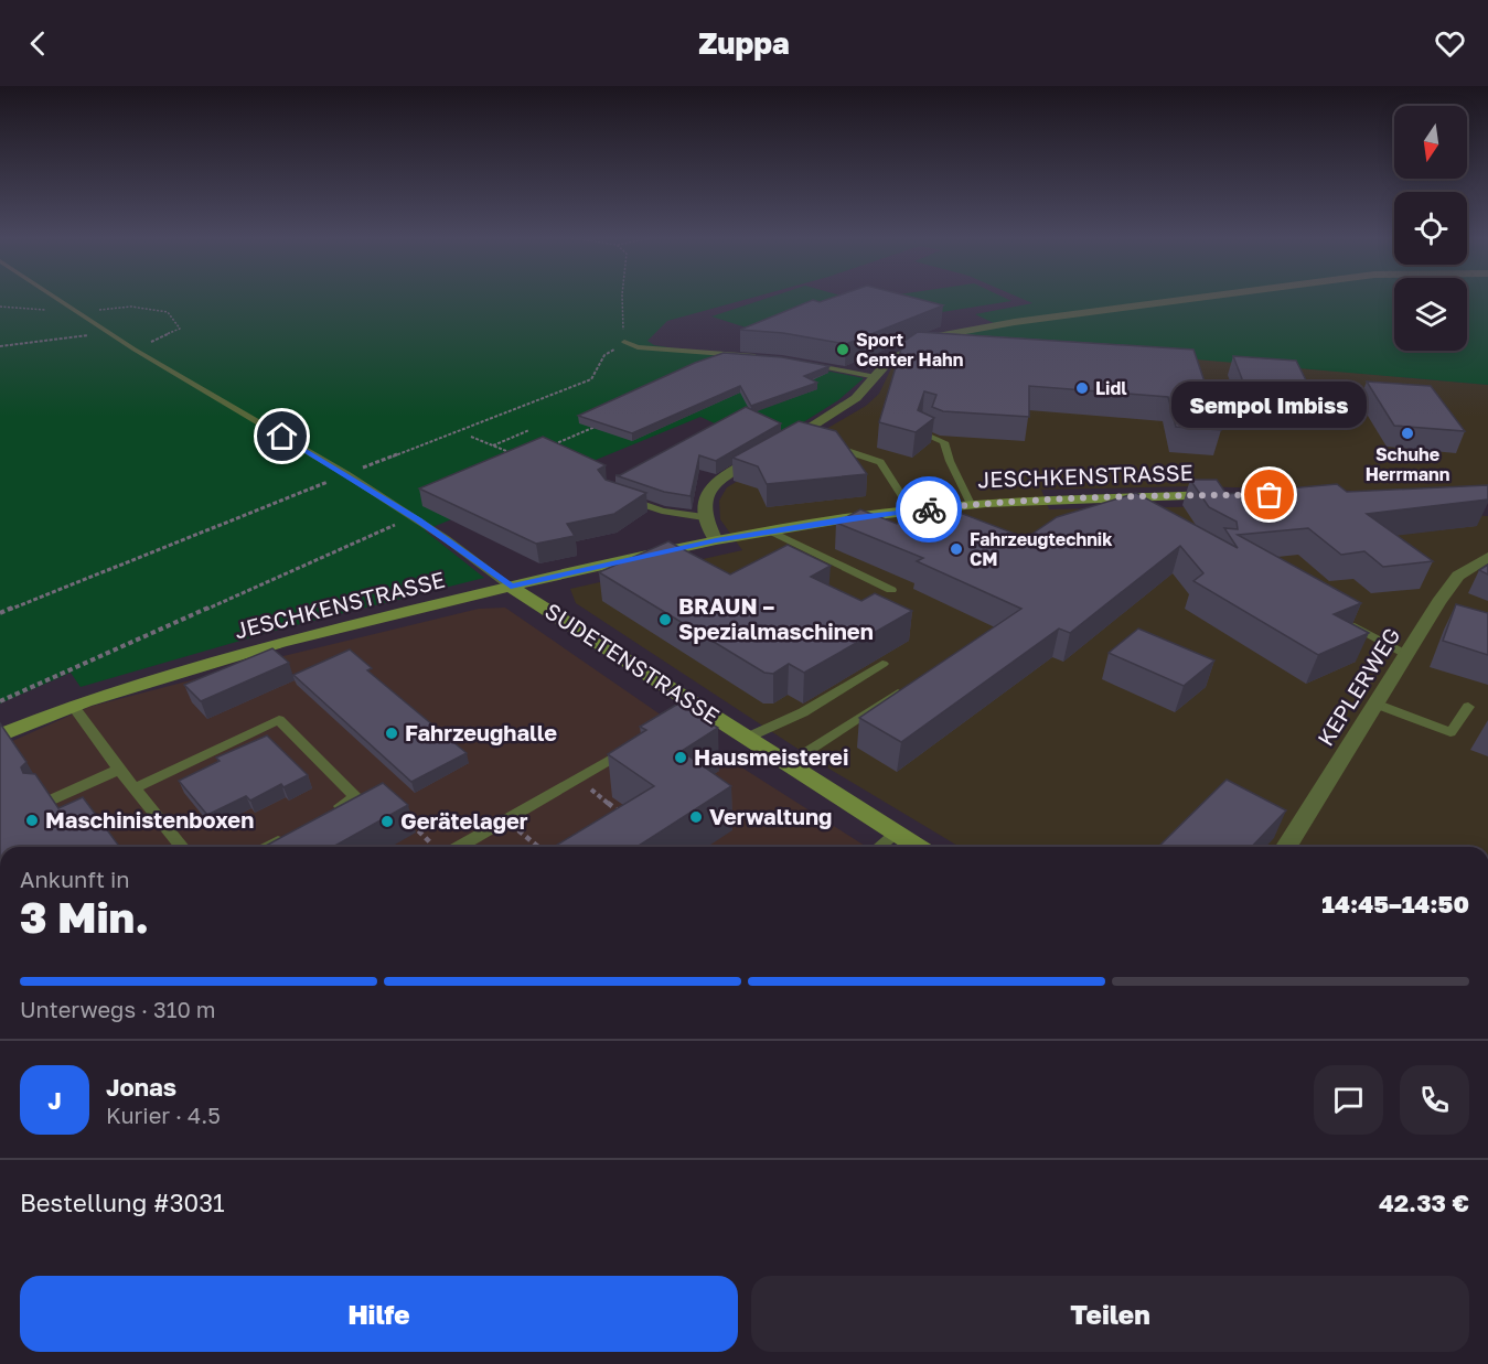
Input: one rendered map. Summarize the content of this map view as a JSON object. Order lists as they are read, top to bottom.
{
  "streets": {
    "street": ["JESCHKENSTRASSE", "SUDETENSTRASSE", "KEPLERWEG"]
  },
  "crossings": [
    ["JESCHKENSTRASSE", "SUDETENSTRASSE"]
  ],
  "places": [
    "Sport Center Hahn",
    "Lidl",
    "Schuhe Herrmann",
    "Sempol Imbiss",
    "Fahrzeugtechnik CM",
    "BRAUN – Spezialmaschinen",
    "Fahrzeughalle",
    "Hausmeisterei",
    "Verwaltung",
    "Maschinistenboxen",
    "Gerätelager"
  ],
  "north": "bottom",
  "page": {
    "header": "Zuppa",
    "bubble": "Sempol Imbiss",
    "heading": ["3 Min.", "Ankunft in", "14:45–14:50"],
    "panel": [
      "Jonas",
      "Kurier · 4.5",
      "Bestellung #3031",
      "42.33 €"
    ],
    "bar": "Unterwegs · 310 m",
    "round": "J",
    "buttons": ["Hilfe", "Teilen"]
  }
}
